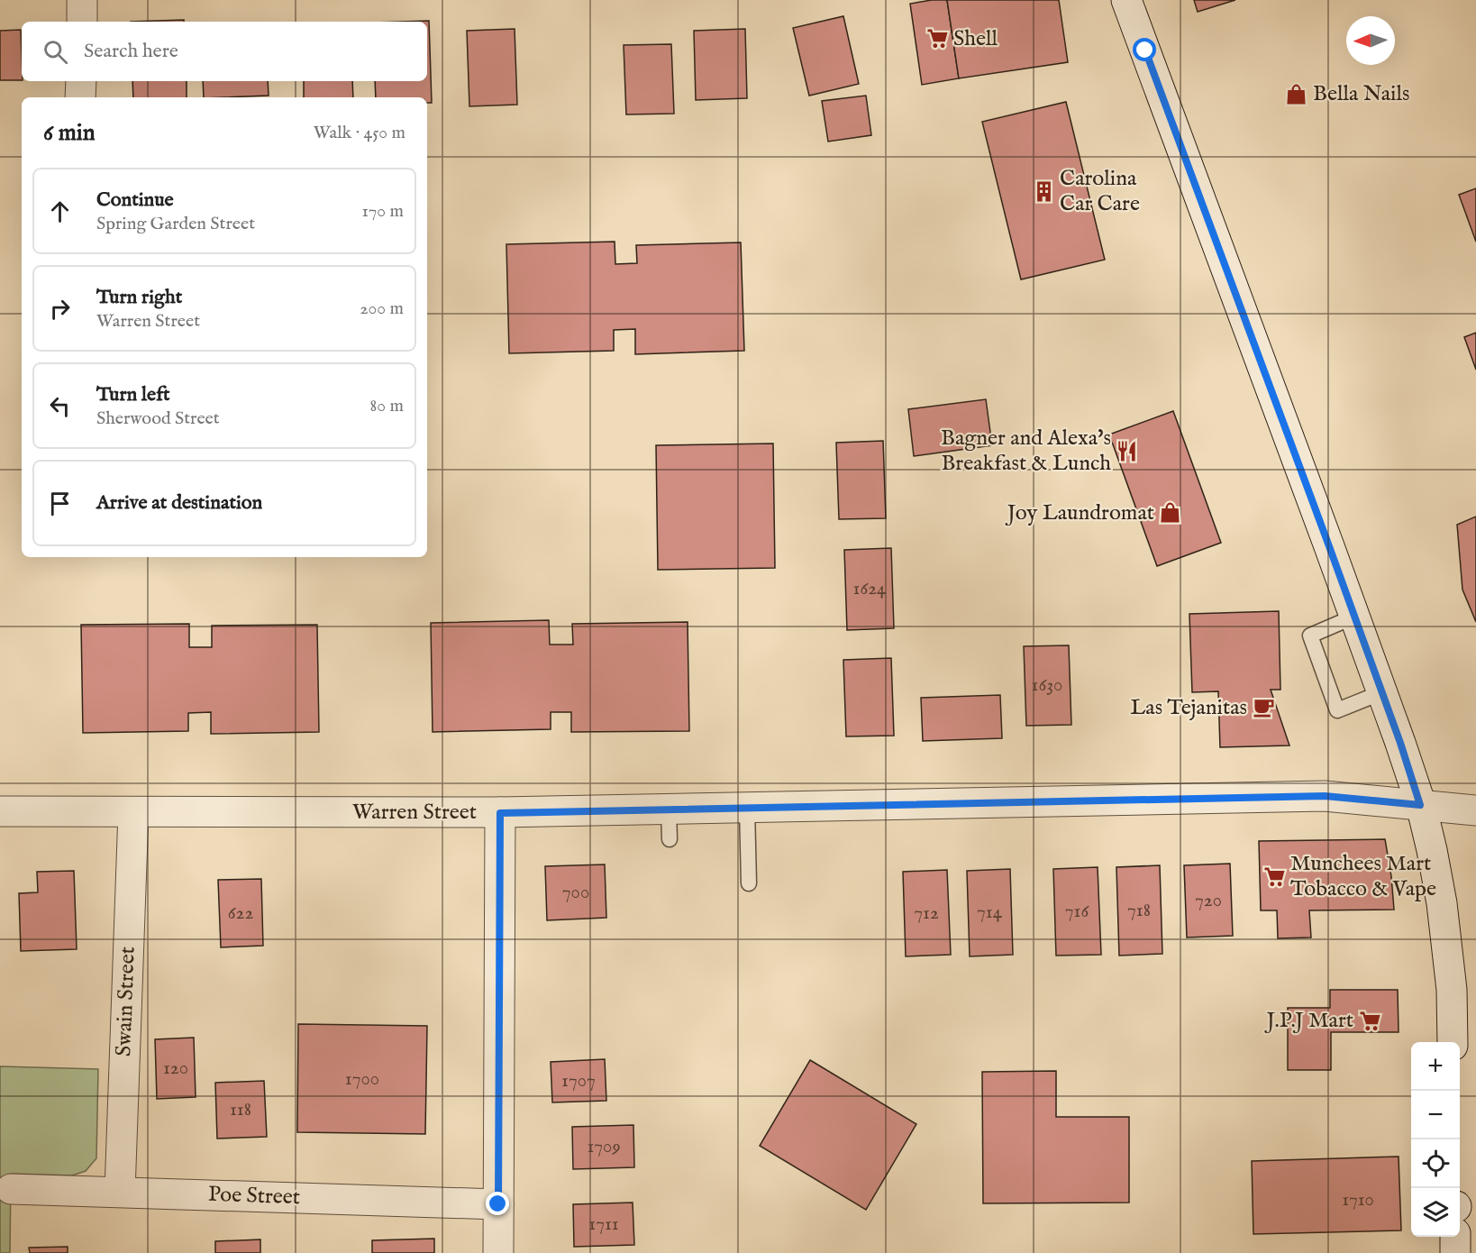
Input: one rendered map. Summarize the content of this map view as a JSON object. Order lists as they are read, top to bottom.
{
  "streets": {
    "street": ["Warren Street", "Swain Street", "Poe Street"]
  },
  "crossings": [
    ["Warren Street", "Swain Street"],
    ["Swain Street", "Poe Street"]
  ],
  "places": {
    "supermarket": ["Shell", "Munchees Mart Tobacco & Vape", "J.P.J Mart"],
    "shop": ["Bella Nails", "Joy Laundromat"],
    "building": ["Carolina Car Care"],
    "restaurant": ["Bagner and Alexa's Breakfast & Lunch"],
    "cafe": ["Las Tejanitas"]
  },
  "house_numbers": [
    "1624",
    "1630",
    "700",
    "720",
    "718",
    "716",
    "714",
    "622",
    "712",
    "120",
    "1700",
    "1707",
    "118",
    "1709",
    "1710",
    "1711"
  ],
  "north": "left",
  "page": {
    "search": "Search here",
    "heading": ["6 min", "Walk · 450 m"],
    "list": [
      ["Continue", "Spring Garden Street", "170 m"],
      ["Turn right", "Warren Street", "200 m"],
      ["Turn left", "Sherwood Street", "80 m"],
      "Arrive at destination"
    ],
    "map_buttons": ["+", "−"]
  }
}
